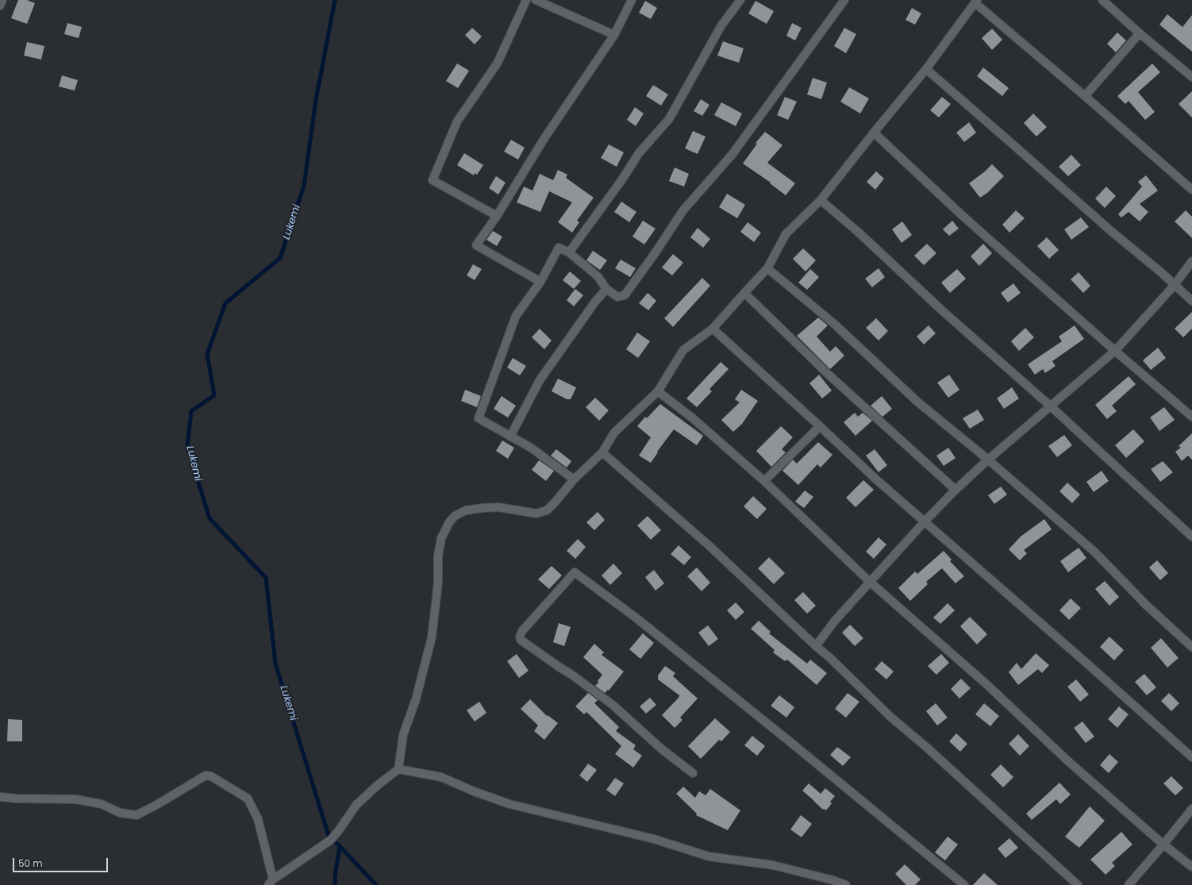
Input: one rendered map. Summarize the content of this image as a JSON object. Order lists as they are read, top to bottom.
{
  "water": ["Lukemi"],
  "scale_bar": "50 m"
}
